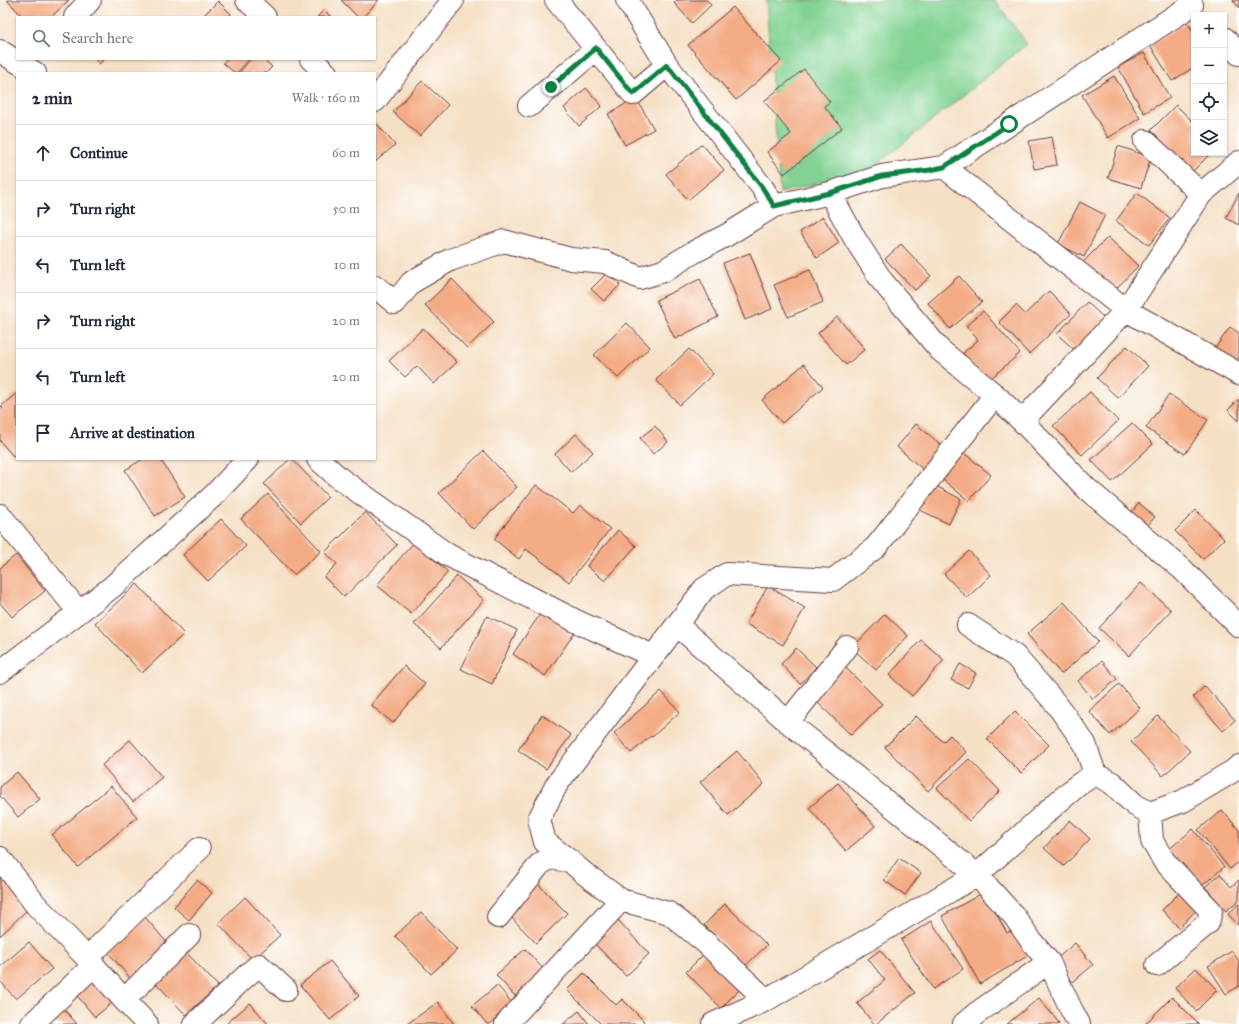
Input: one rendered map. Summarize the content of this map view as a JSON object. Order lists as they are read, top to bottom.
{
  "page": {
    "map_buttons": ["+", "−"],
    "search": "Search here",
    "heading": ["2 min", "Walk · 160 m"],
    "list": [
      ["Continue", "60 m"],
      ["Turn right", "50 m"],
      ["Turn left", "10 m"],
      ["Turn right", "20 m"],
      ["Turn left", "20 m"],
      "Arrive at destination"
    ]
  }
}
